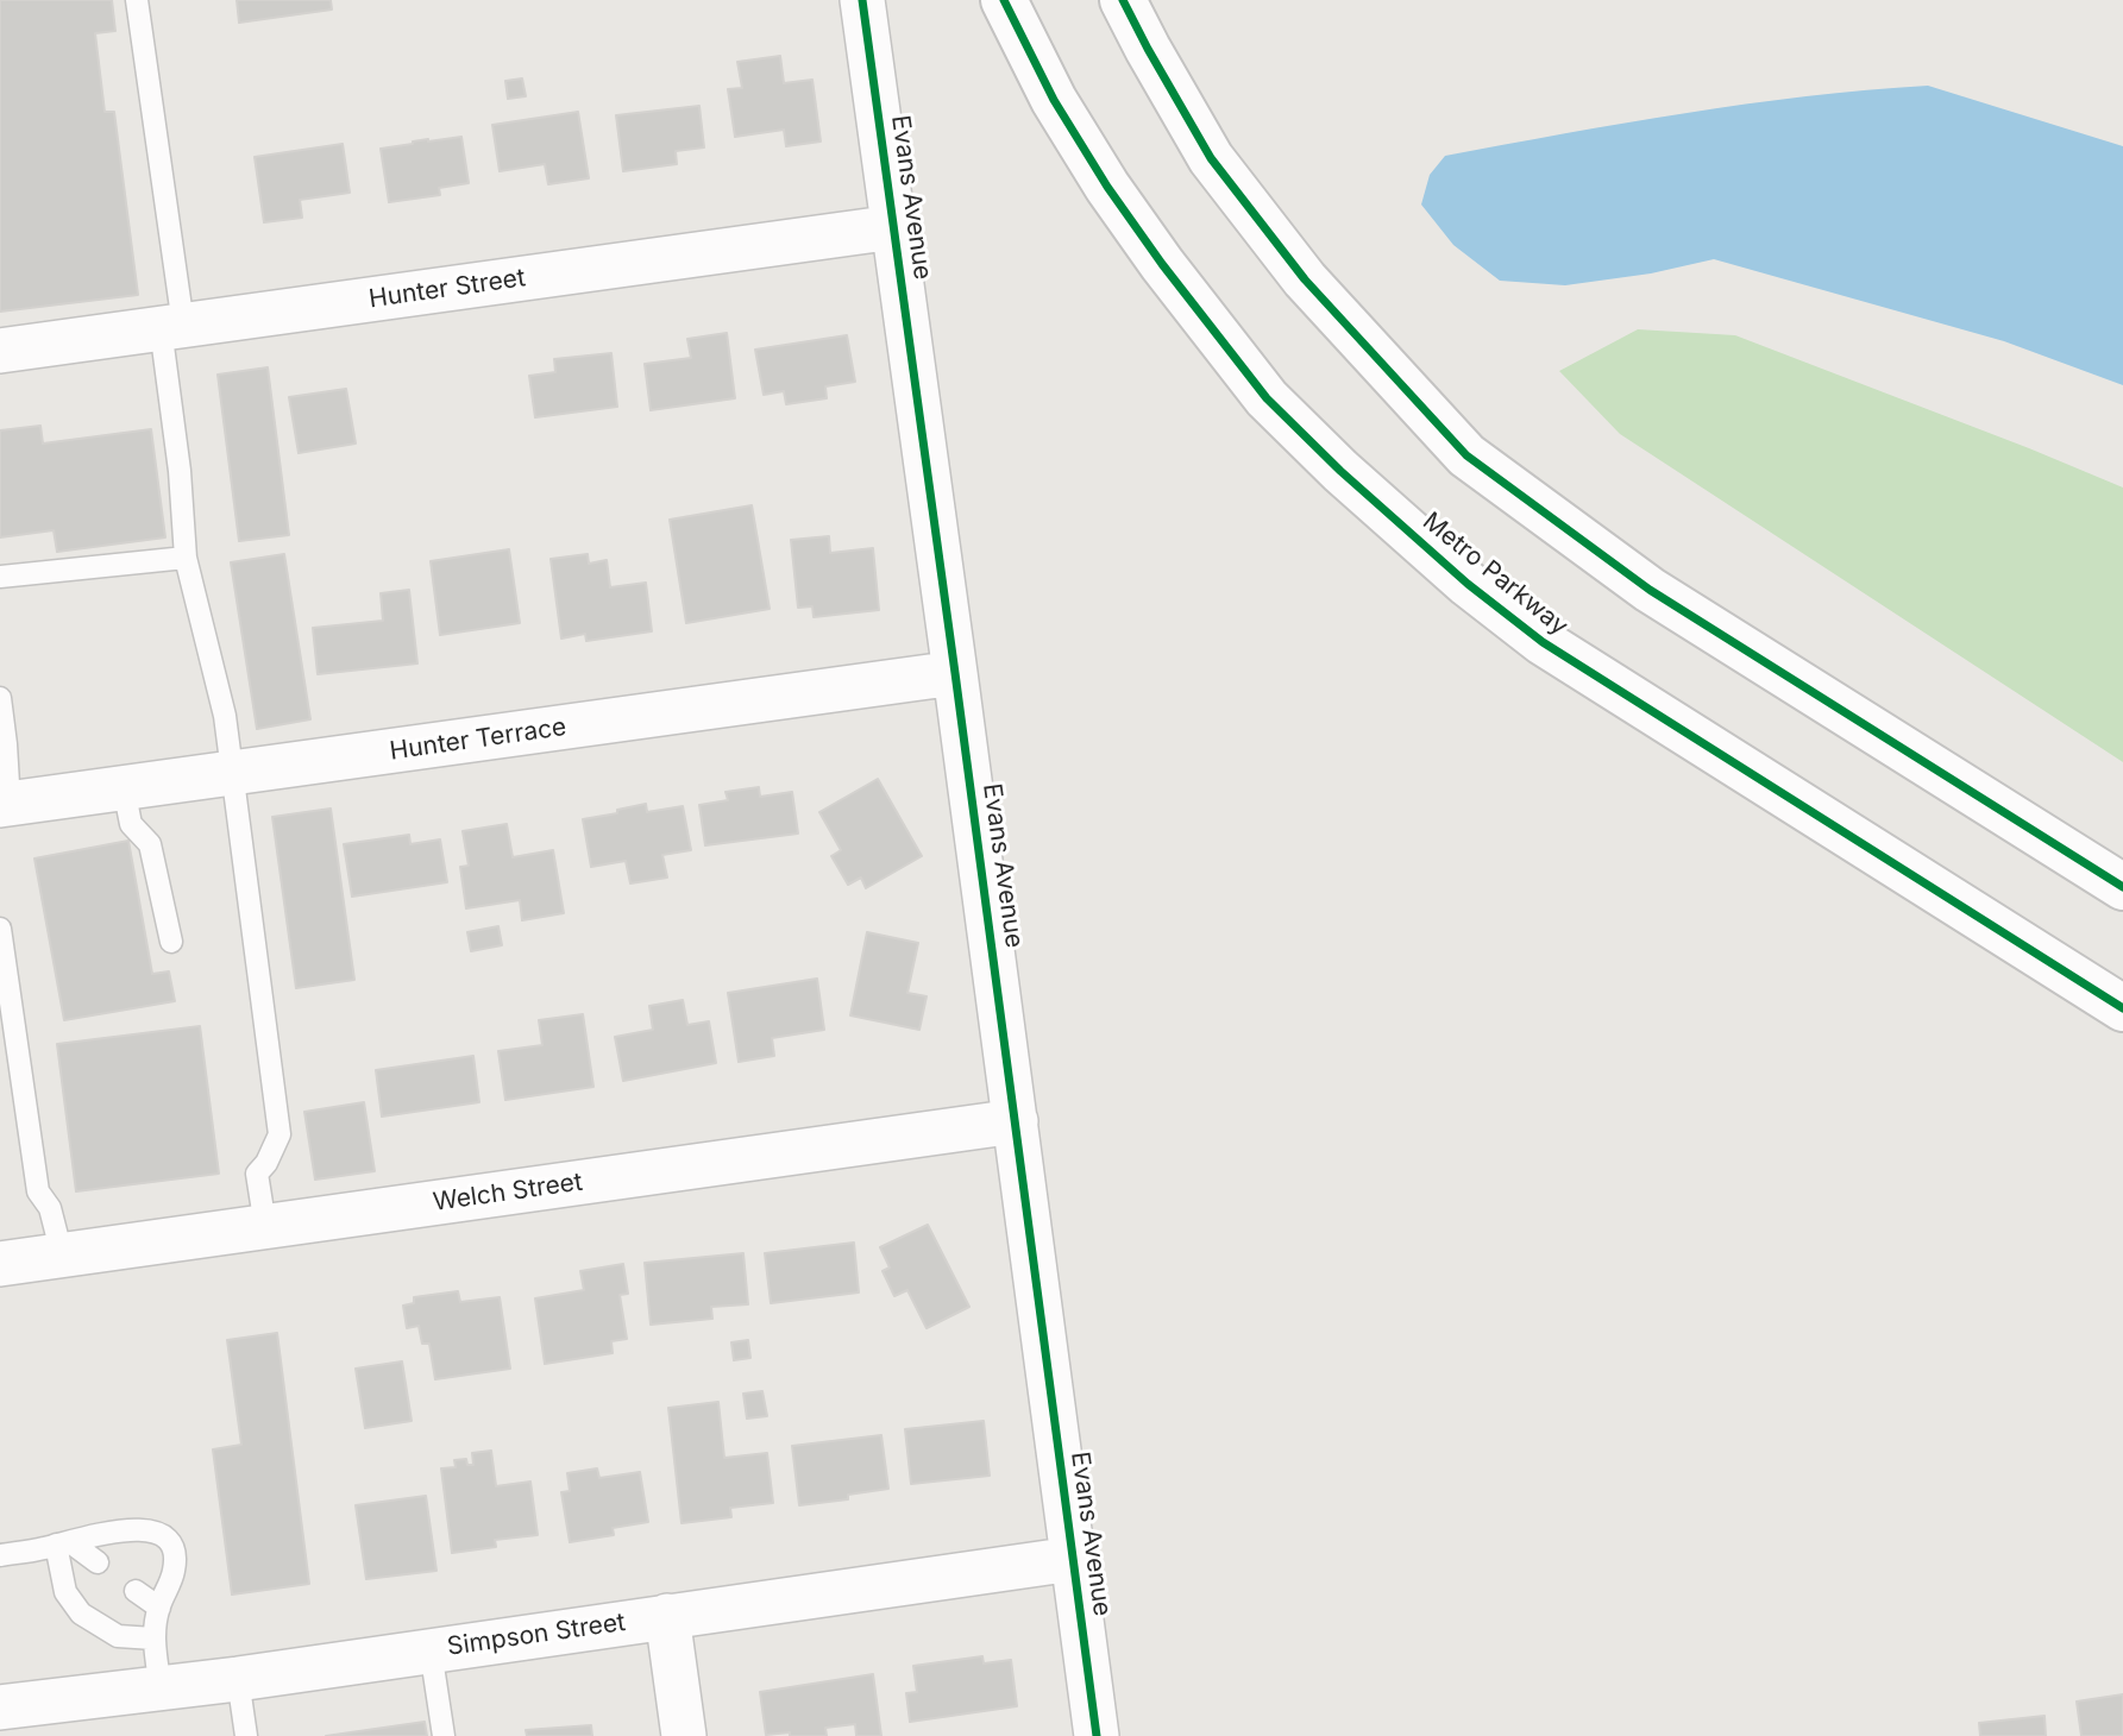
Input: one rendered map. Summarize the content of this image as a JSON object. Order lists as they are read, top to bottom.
{
  "streets": {
    "main road": ["Metro Parkway"],
    "street": [
      "Evans Avenue",
      "Hunter Street",
      "Hunter Terrace",
      "Welch Street",
      "Simpson Street"
    ]
  },
  "crossings": [
    ["Evans Avenue", "Hunter Street"],
    ["Evans Avenue", "Hunter Terrace"],
    ["Evans Avenue", "Welch Street"],
    ["Evans Avenue", "Simpson Street"]
  ]
}
